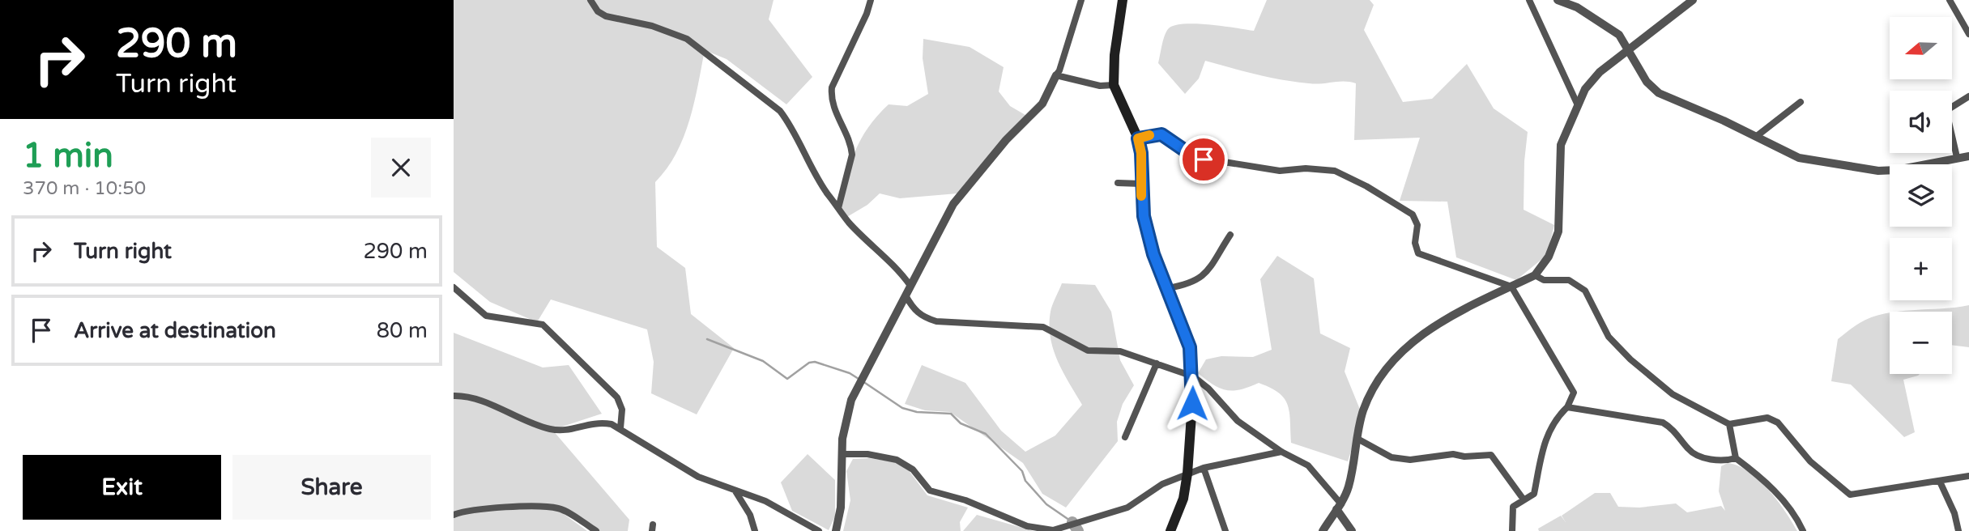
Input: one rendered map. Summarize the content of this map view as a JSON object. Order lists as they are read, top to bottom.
{
  "north": "left",
  "page": {
    "turn": ["290 m", "Turn right"],
    "map_buttons": ["+", "−"],
    "heading": ["1 min", "370 m · 10:50"],
    "list": [
      {
        "name": "Turn right",
        "value": "290 m"
      },
      {
        "name": "Arrive at destination",
        "value": "80 m"
      }
    ],
    "buttons": ["Exit", "Share"]
  }
}
